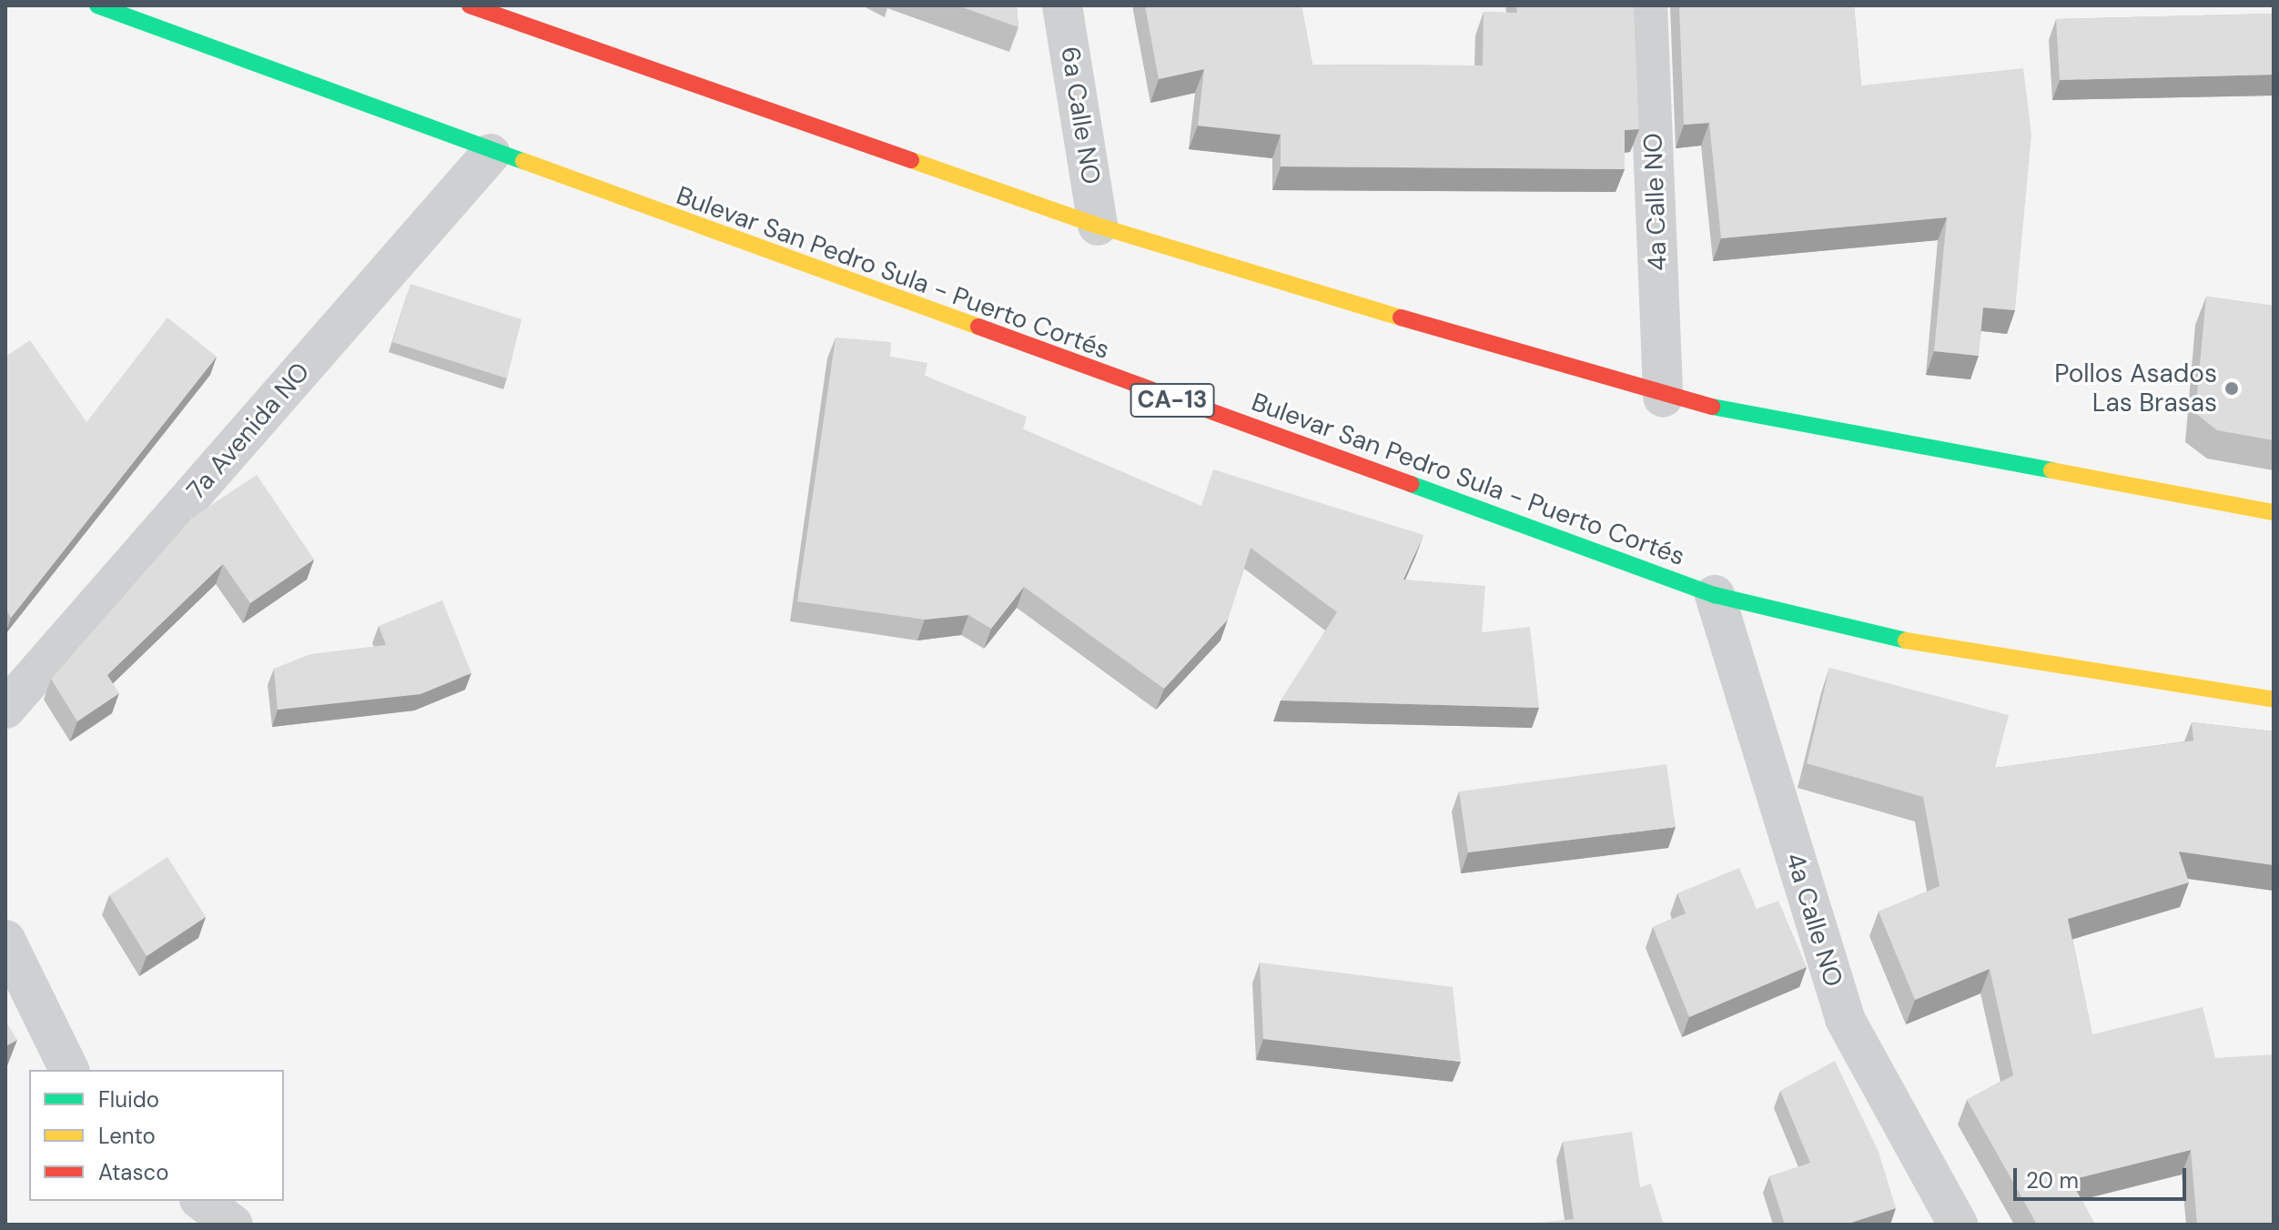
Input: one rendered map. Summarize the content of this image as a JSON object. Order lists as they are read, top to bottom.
{
  "streets": {
    "highway": ["Bulevar San Pedro Sula - Puerto Cortés", "CA-13"],
    "street": ["6a Calle NO", "4a Calle NO", "7a Avenida NO"]
  },
  "crossings": [
    ["4a Calle NO", "Bulevar San Pedro Sula - Puerto Cortés"],
    ["Bulevar San Pedro Sula - Puerto Cortés", "7a Avenida NO"]
  ],
  "places": ["Pollos Asados Las Brasas"],
  "legend": ["Fluido", "Lento", "Atasco"],
  "scale_bar": "20 m"
}
